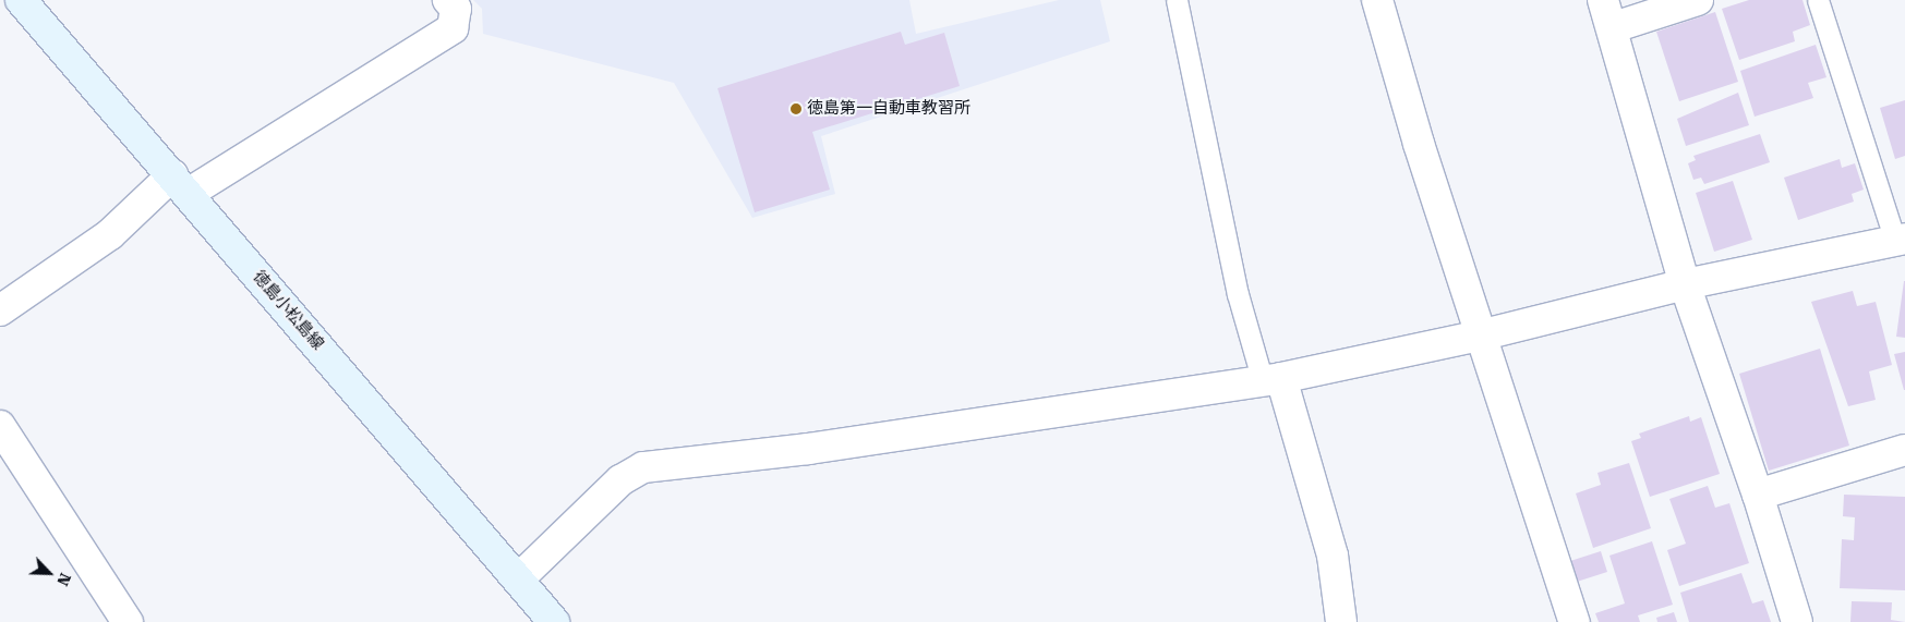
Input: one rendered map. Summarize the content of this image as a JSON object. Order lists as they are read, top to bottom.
{
  "streets": {
    "main road": ["徳島小松島線"]
  },
  "places": ["徳島第一自動車教習所"],
  "north": "bottom right"
}
